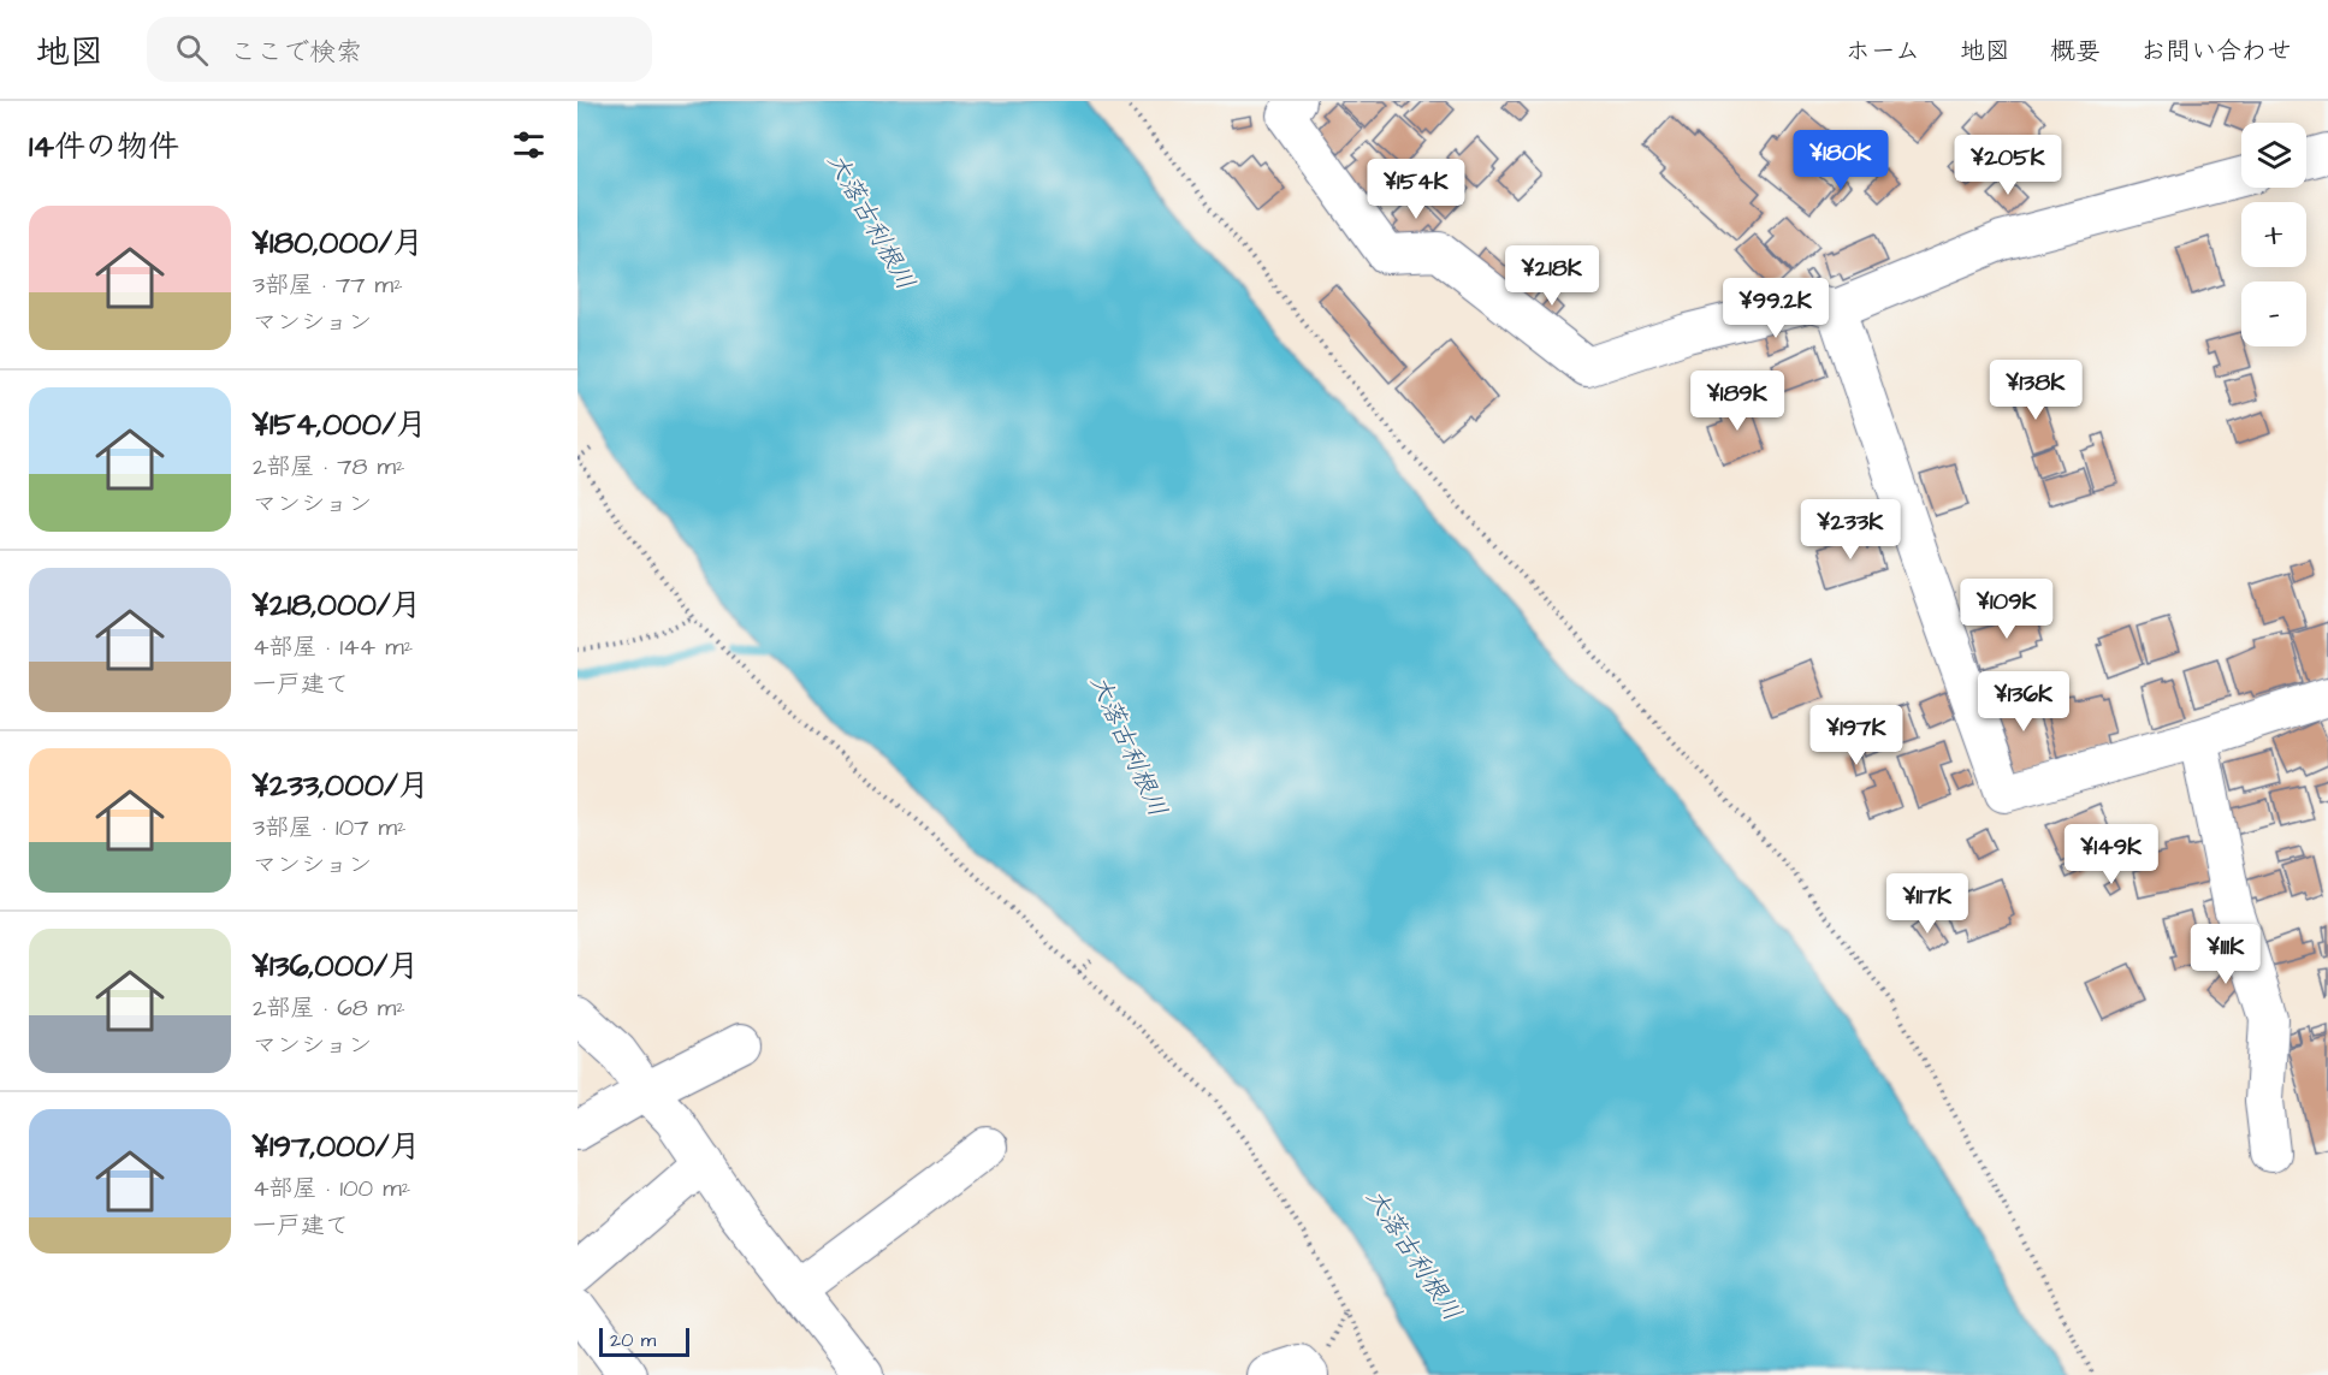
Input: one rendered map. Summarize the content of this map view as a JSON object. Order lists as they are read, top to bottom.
{
  "water": ["大落古利根川"],
  "scale_bar": "20 m",
  "page": {
    "header": "地図",
    "search": "ここで検索",
    "nav": [
      "ホーム",
      "地図",
      "概要",
      "お問い合わせ"
    ],
    "heading": "14件の物件",
    "map_buttons": ["+", "−"],
    "price": [
      "¥180K",
      "¥205K",
      "¥154K",
      "¥218K",
      "¥99.2K",
      "¥138K",
      "¥189K",
      "¥233K",
      "¥109K",
      "¥136K",
      "¥197K",
      "¥149K",
      "¥117K",
      "¥111K"
    ],
    "list": [
      {
        "name": "¥180,000/月",
        "note": "3部屋 · 77 m² · マンション"
      },
      {
        "name": "¥154,000/月",
        "note": "2部屋 · 78 m² · マンション"
      },
      {
        "name": "¥218,000/月",
        "note": "4部屋 · 144 m² · 一戸建て"
      },
      {
        "name": "¥233,000/月",
        "note": "3部屋 · 107 m² · マンション"
      },
      {
        "name": "¥136,000/月",
        "note": "2部屋 · 68 m² · マンション"
      },
      {
        "name": "¥197,000/月",
        "note": "4部屋 · 100 m² · 一戸建て"
      }
    ],
    "scale": "20 m"
  }
}
